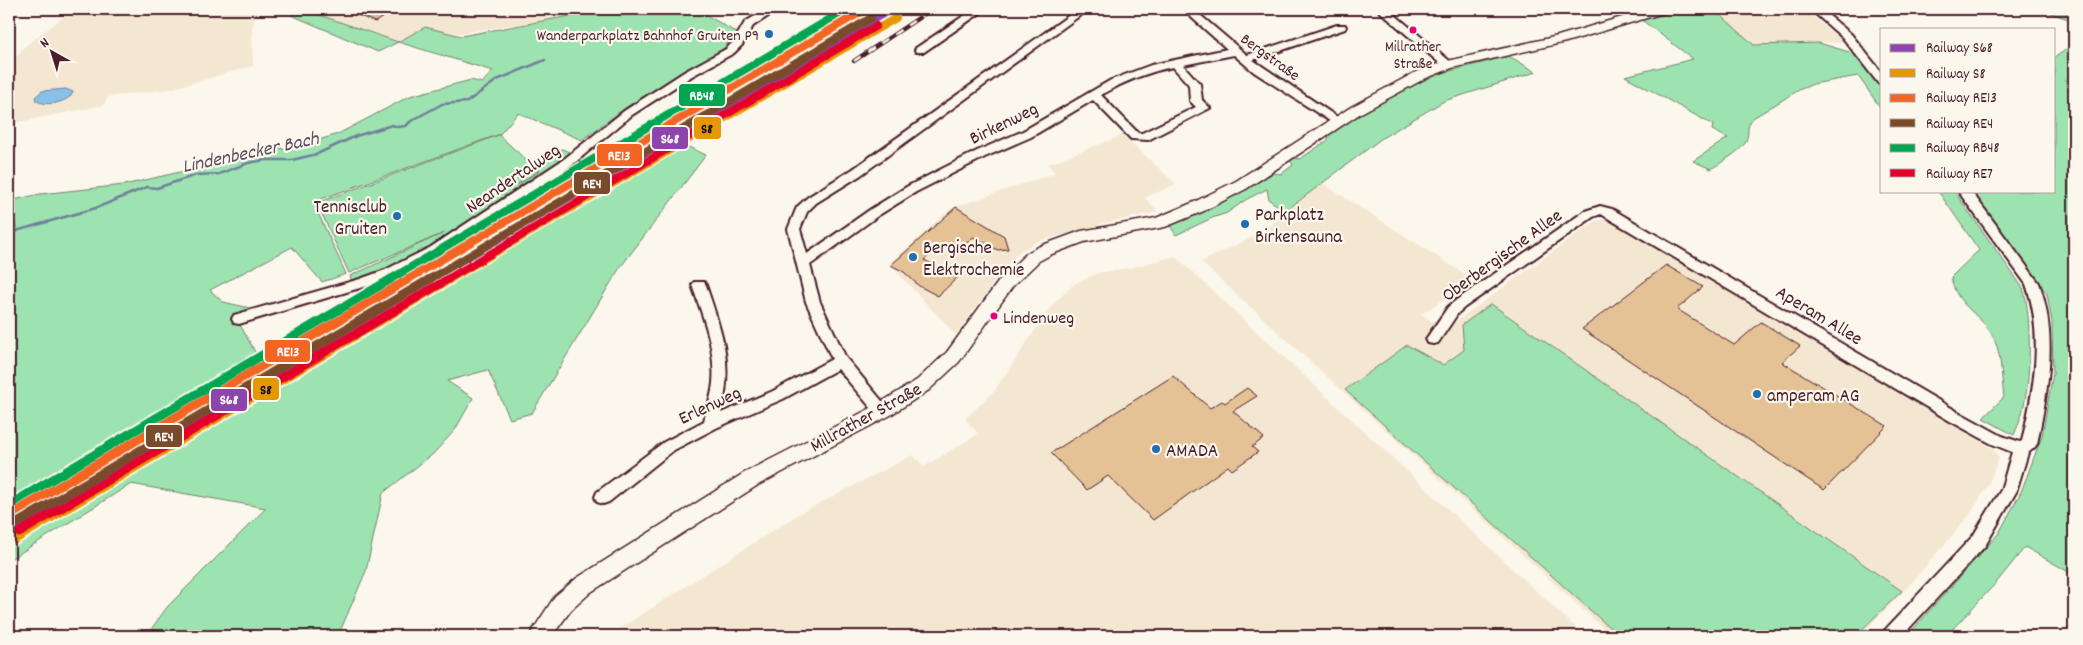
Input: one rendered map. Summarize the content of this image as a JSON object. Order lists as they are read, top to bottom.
{
  "streets": {
    "main road": ["Millrather Straße"],
    "street": [
      "Bergstraße",
      "Birkenweg",
      "Neandertalweg",
      "Oberbergische Allee",
      "Aperam Allee",
      "Erlenweg"
    ]
  },
  "crossings": [
    ["Bergstraße", "Birkenweg"],
    ["Bergstraße", "Millrather Straße"],
    ["Oberbergische Allee", "Aperam Allee"]
  ],
  "water": ["Lindenbecker Bach"],
  "places": [
    "Millrather Straße",
    "Wanderparkplatz Bahnhof Gruiten P9",
    "Tennisclub Gruiten",
    "Parkplatz Birkensauna",
    "Bergische Elektrochemie",
    "Lindenweg",
    "amperam AG",
    "AMADA"
  ],
  "lines": [
    "rail line S68",
    "rail line RE13",
    "rail line RB48",
    "rail line S8",
    "rail line RE4",
    "rail line RE7"
  ],
  "legend": [
    "Railway S68",
    "Railway S8",
    "Railway RE13",
    "Railway RE4",
    "Railway RB48",
    "Railway RE7"
  ],
  "north": "top left"
}
